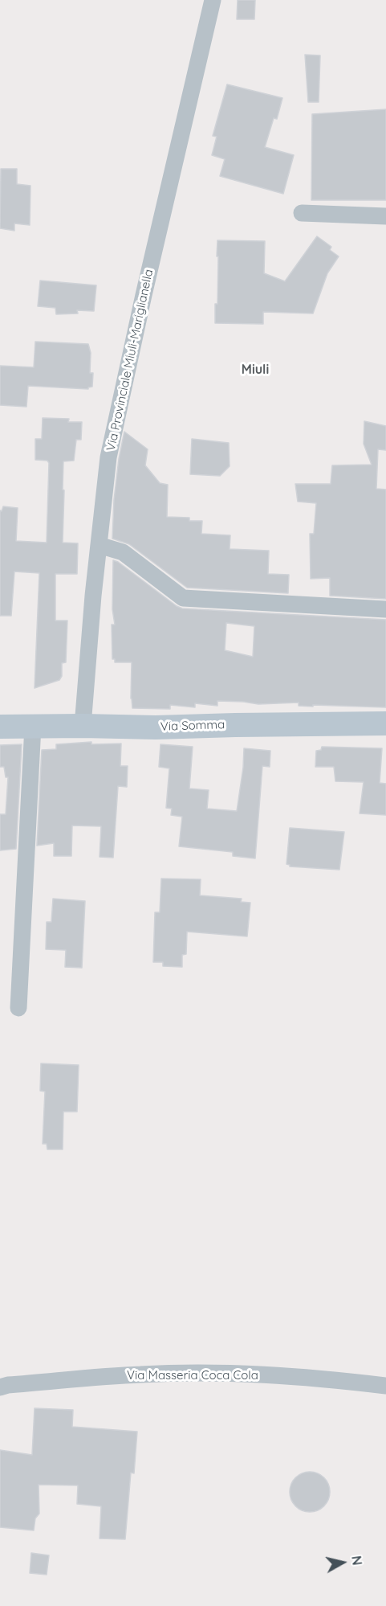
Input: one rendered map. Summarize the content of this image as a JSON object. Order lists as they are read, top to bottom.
{
  "streets": {
    "street": ["Via Provinciale Miuli-Mariglianella", "Via Somma", "Via Masseria Coca Cola"]
  },
  "crossings": [
    ["Via Provinciale Miuli-Mariglianella", "Via Somma"]
  ],
  "districts": ["Miuli"],
  "north": "right"
}
